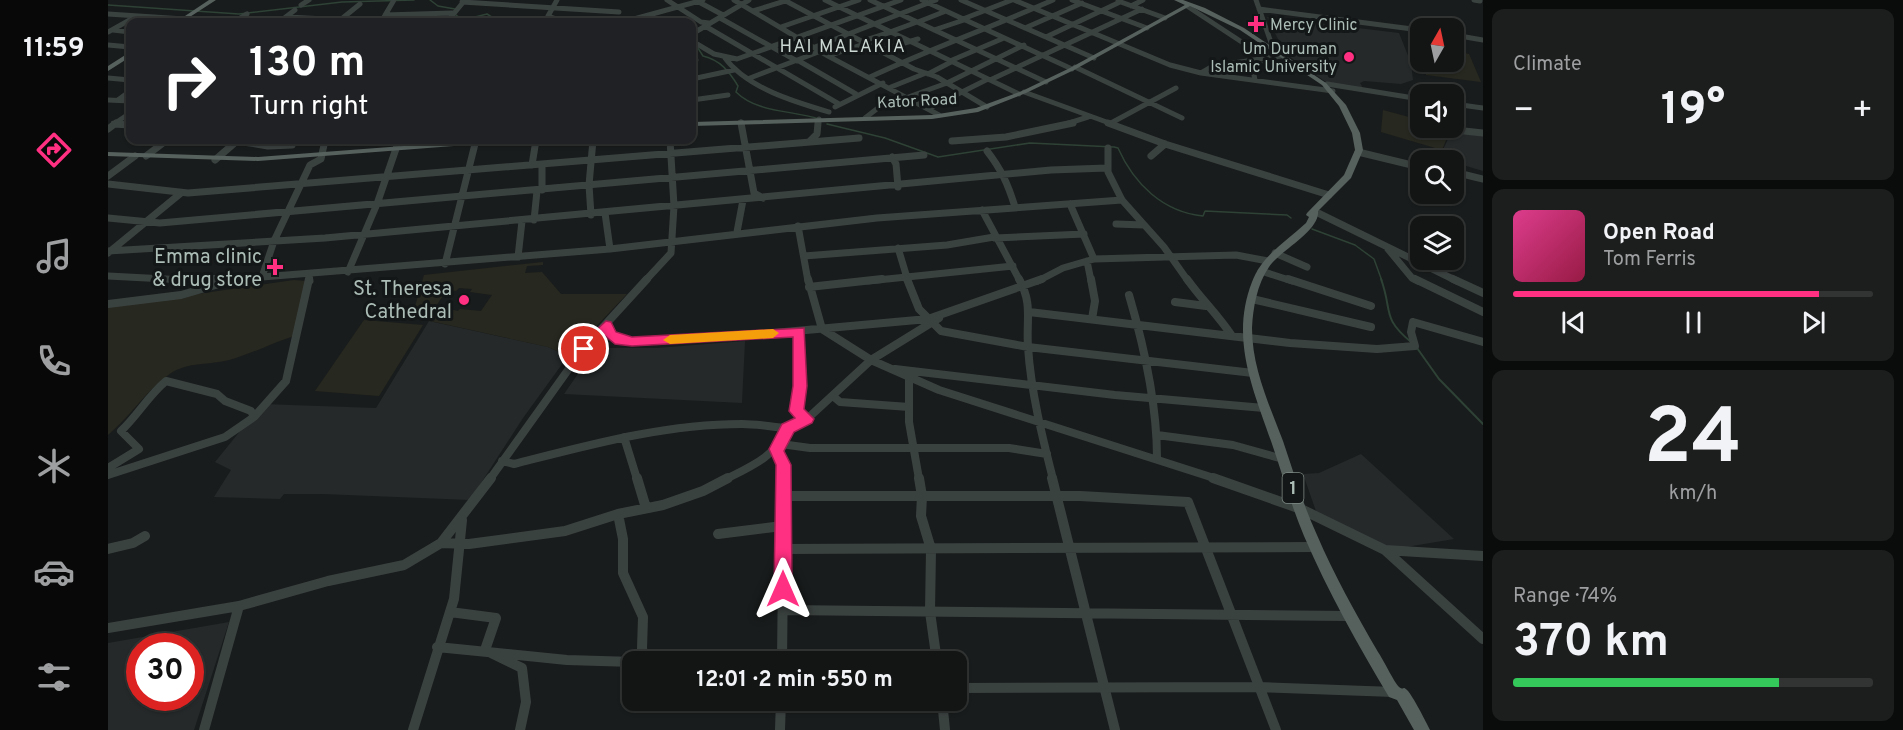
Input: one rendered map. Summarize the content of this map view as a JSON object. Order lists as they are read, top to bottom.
{
  "streets": {
    "main road": ["Kator Road", "1"]
  },
  "districts": ["HAI MALAKIA"],
  "places": {
    "health": ["Mercy Clinic", "Emma clinic & drug store"],
    "other": ["Um Duruman Islamic University", "St. Theresa Cathedral"]
  },
  "north": "top",
  "page": {
    "tabs": "11:59",
    "tile": [
      "Climate",
      ["24", "km/h"],
      ["Range · 74%", "370 km"]
    ],
    "turn": ["130 m", "Turn right"],
    "heat": ["−", "19°", "+"],
    "song": ["Open Road", "Tom Ferris"],
    "limit": "30",
    "trip": "12:01 · 2 min · 550 m"
  }
}
